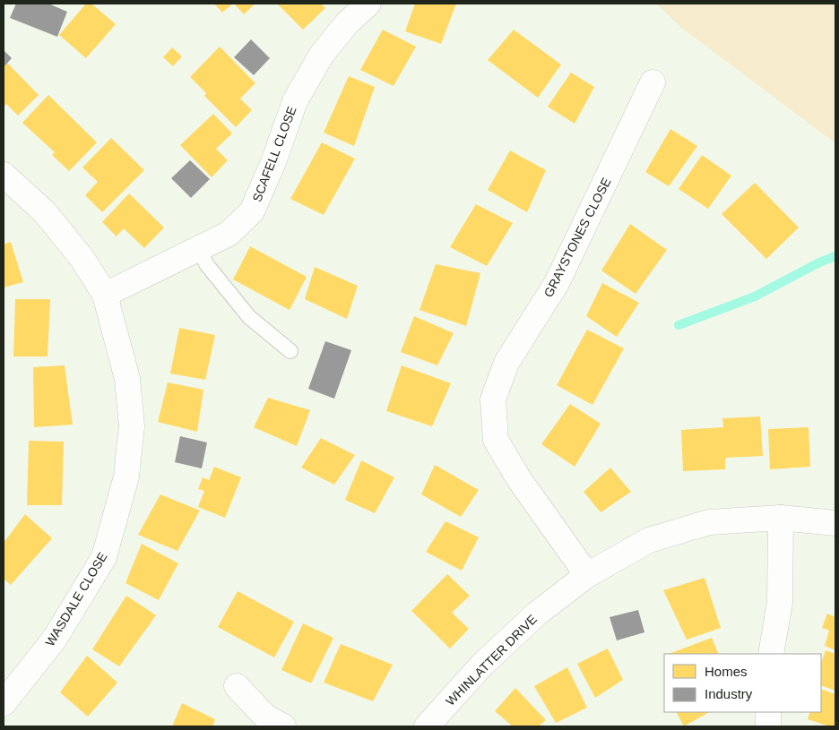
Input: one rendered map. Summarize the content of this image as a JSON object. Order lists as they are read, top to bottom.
{
  "streets": {
    "street": [
      "SCAFELL CLOSE",
      "GRAYSTONES CLOSE",
      "WASDALE CLOSE",
      "WHINLATTER DRIVE"
    ]
  },
  "crossings": [
    ["SCAFELL CLOSE", "WASDALE CLOSE"],
    ["GRAYSTONES CLOSE", "WHINLATTER DRIVE"]
  ],
  "legend": ["Homes", "Industry"]
}
